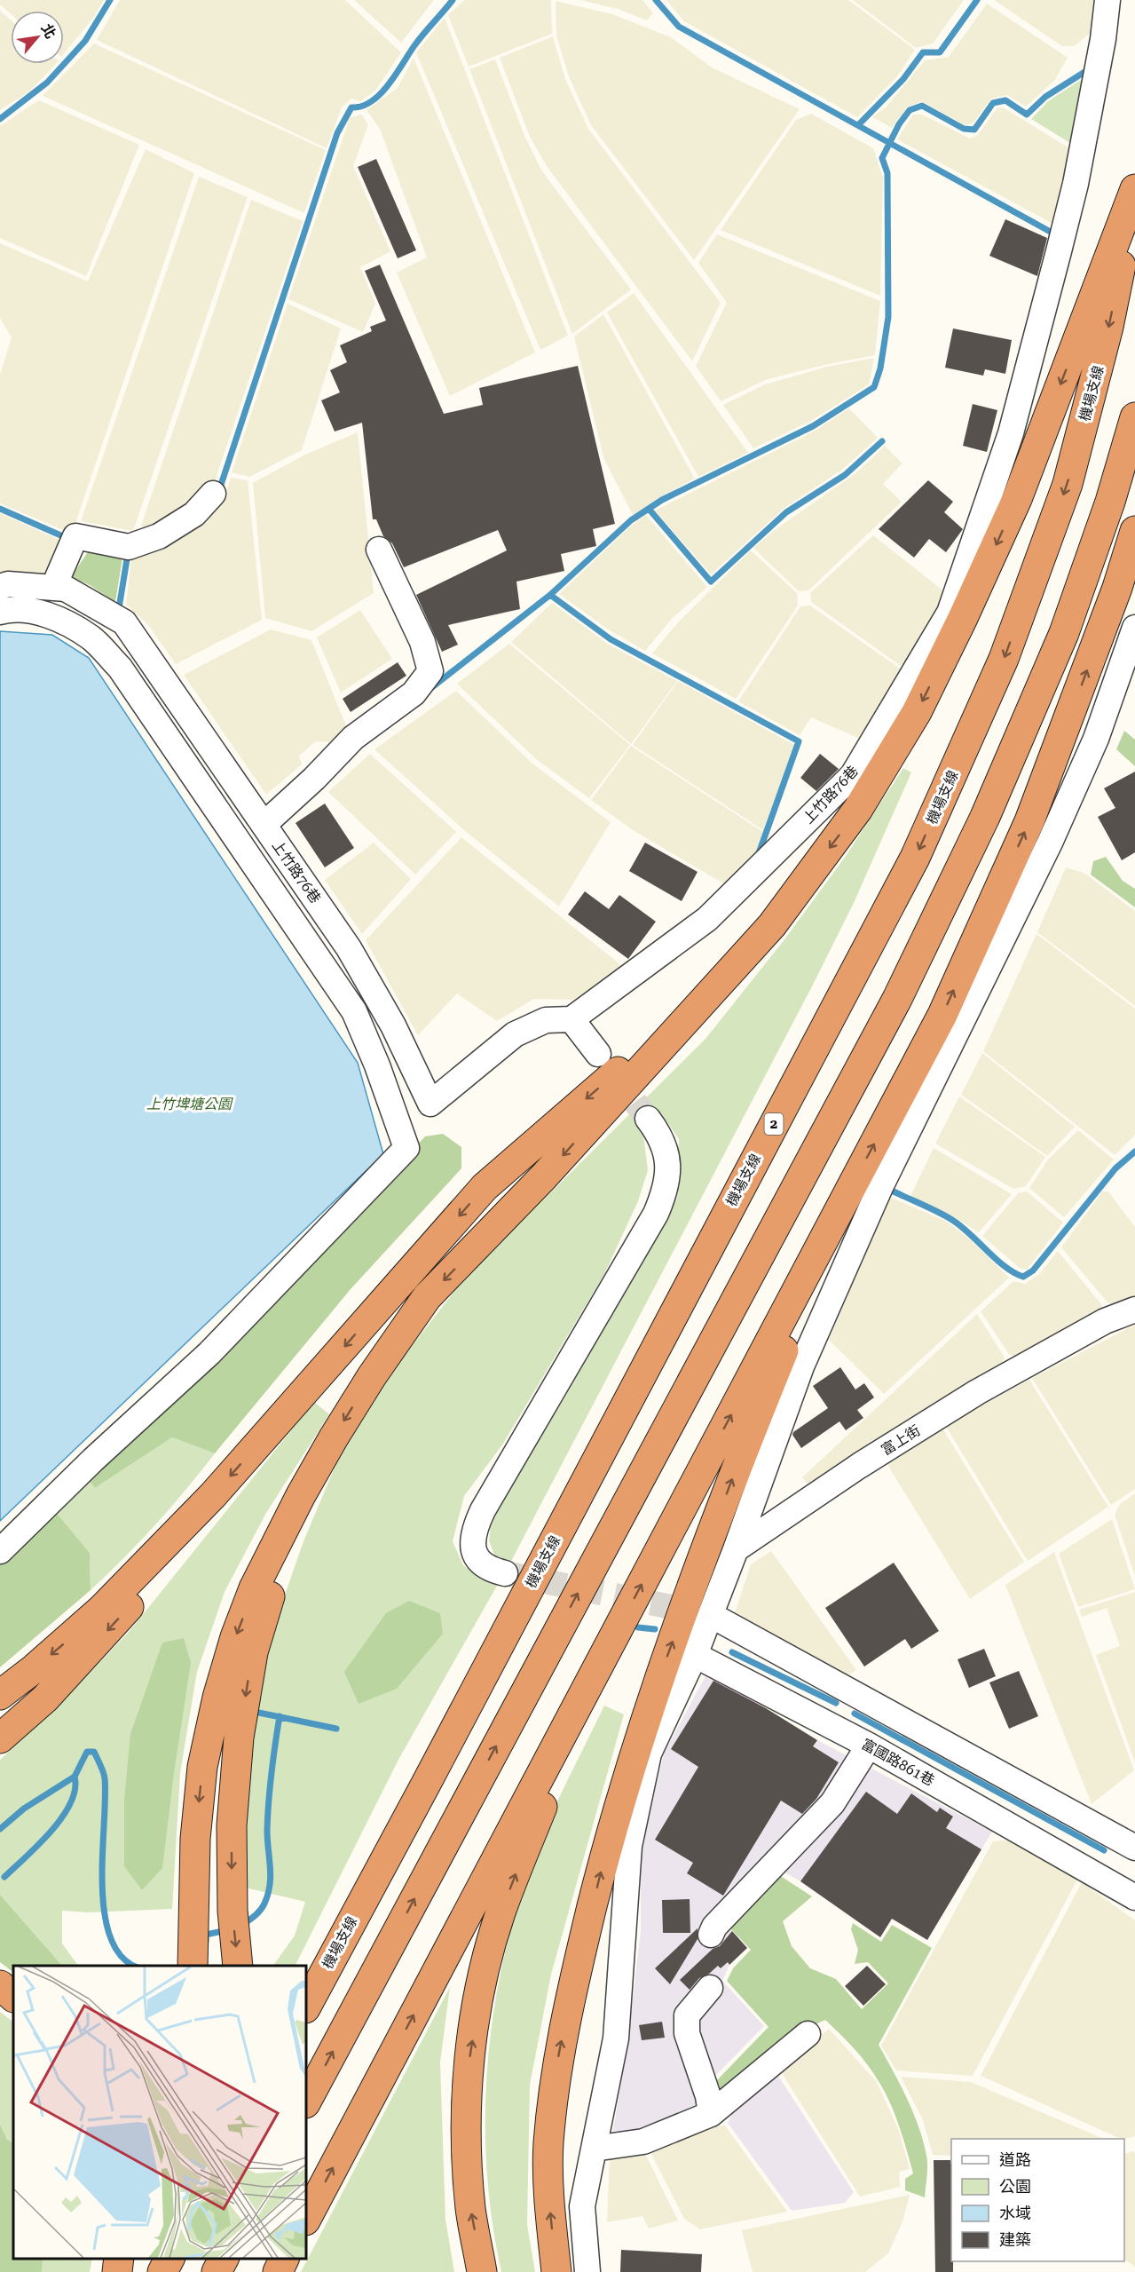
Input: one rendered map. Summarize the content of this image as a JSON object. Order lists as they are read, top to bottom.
{
  "streets": {
    "highway": ["機場支線", "2"],
    "street": ["上竹路76巷", "富上街", "富國路861巷"]
  },
  "parks": ["上竹埤塘公園"],
  "legend": [
    "道路",
    "公園",
    "水域",
    "建築"
  ],
  "north": "top right"
}
